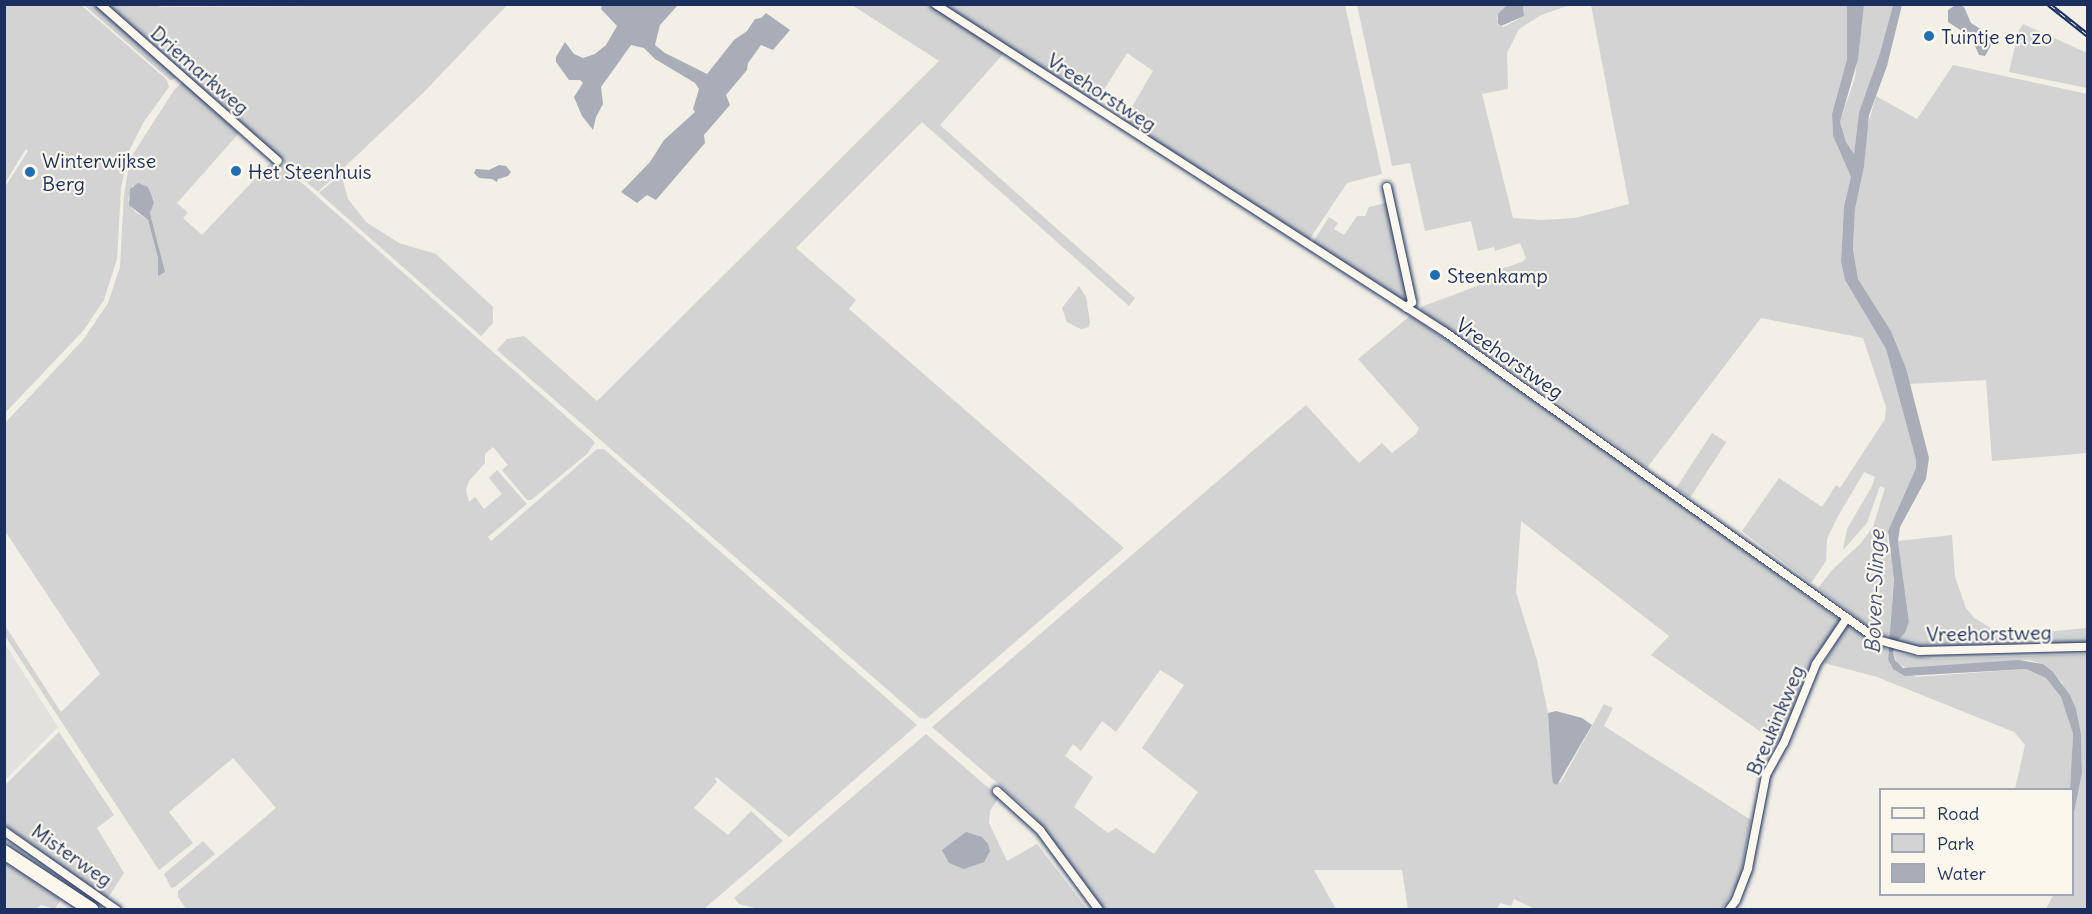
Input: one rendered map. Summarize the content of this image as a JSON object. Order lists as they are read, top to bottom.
{
  "streets": {
    "main road": ["Misterweg"],
    "street": ["Driemarkweg", "Vreehorstweg", "Breukinkweg"]
  },
  "crossings": [
    ["Vreehorstweg", "Breukinkweg"]
  ],
  "water": ["Boven-Slinge"],
  "places": [
    "Tuintje en zo",
    "Het Steenhuis",
    "Winterwijkse Berg",
    "Steenkamp"
  ],
  "legend": ["Road", "Park", "Water"]
}
